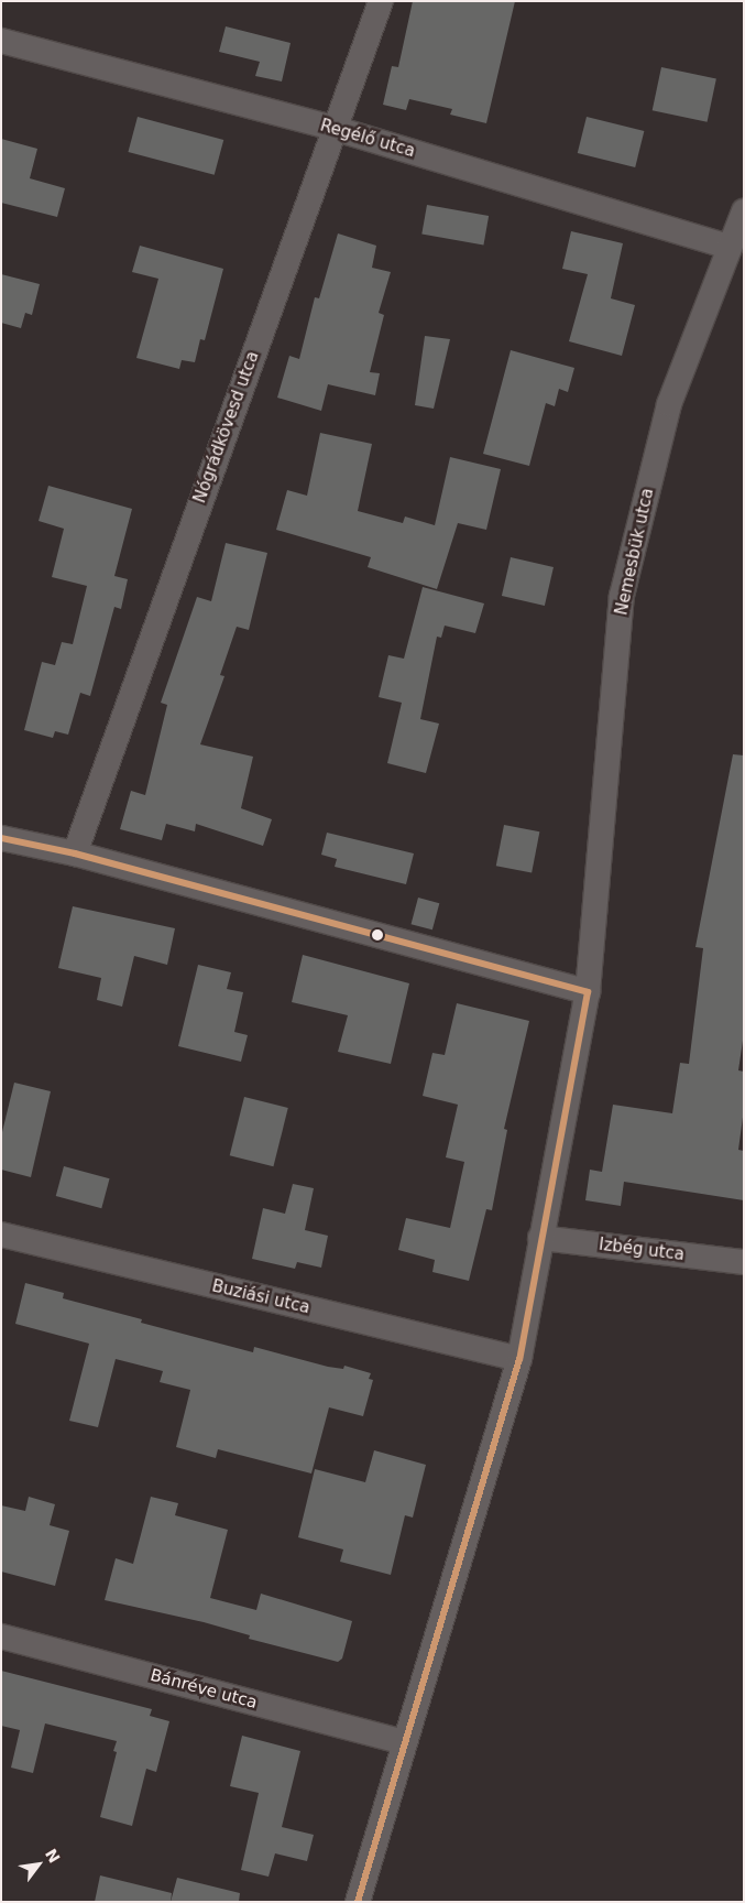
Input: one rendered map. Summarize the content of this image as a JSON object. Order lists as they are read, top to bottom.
{
  "streets": {
    "street": [
      "Regélő utca",
      "Nógrádkövesd utca",
      "Nemesbük utca",
      "Izbég utca",
      "Buziási utca",
      "Bánréve utca"
    ]
  },
  "crossings": [
    ["Regélő utca", "Nógrádkövesd utca"],
    ["Regélő utca", "Nemesbük utca"],
    ["Nemesbük utca", "Izbég utca"],
    ["Nemesbük utca", "Buziási utca"],
    ["Nemesbük utca", "Bánréve utca"]
  ],
  "north": "top right"
}
